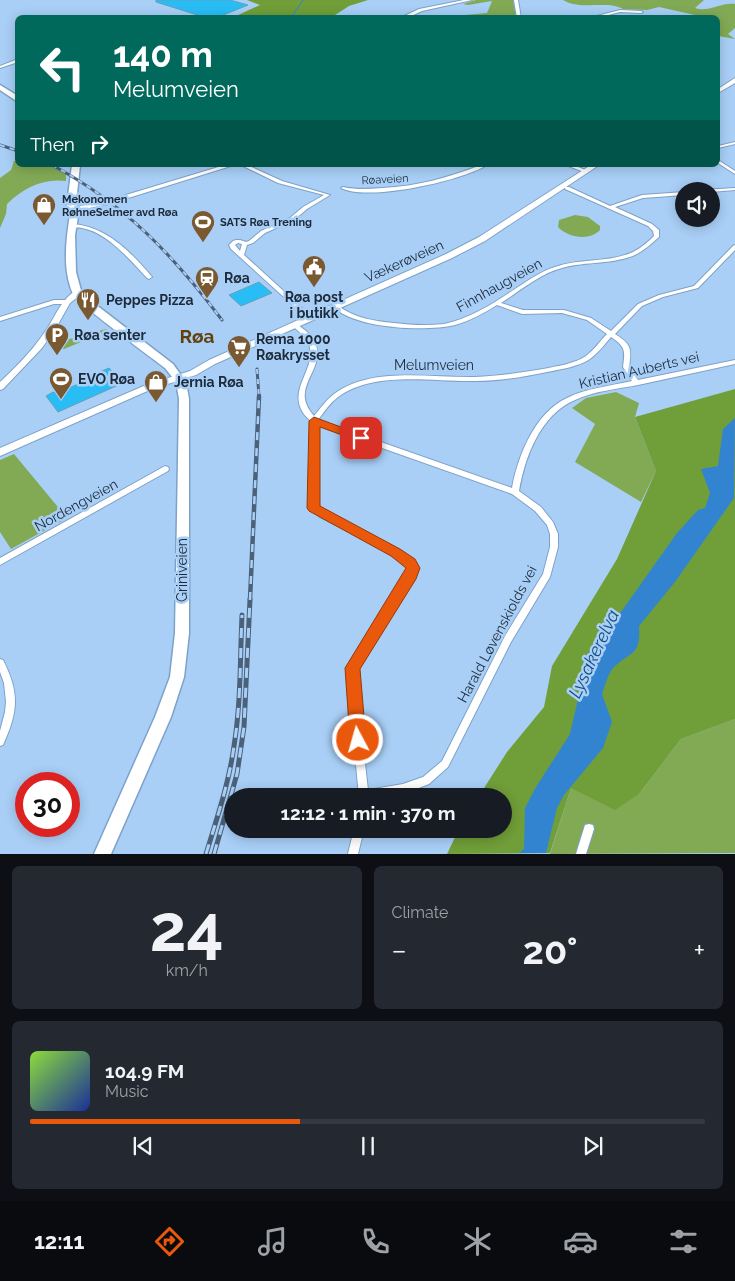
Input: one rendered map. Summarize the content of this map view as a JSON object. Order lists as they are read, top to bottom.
{
  "streets": {
    "main road": ["Vækerøveien", "Griniveien"],
    "street": [
      "Røaveien",
      "Finnhaugveien",
      "Melumveien",
      "Kristian Auberts vei",
      "Nordengveien",
      "Harald Løvenskiolds vei"
    ]
  },
  "crossings": [
    ["Vækerøveien", "Finnhaugveien"],
    ["Vækerøveien", "Griniveien"],
    ["Melumveien", "Harald Løvenskiolds vei"],
    ["Kristian Auberts vei", "Harald Løvenskiolds vei"]
  ],
  "districts": ["Røa"],
  "water": ["Lysakerelva"],
  "places": {
    "shop": ["Mekonomen RøhneSelmer avd Røa", "Jernia Røa"],
    "sports": ["SATS Røa Trening", "EVO Røa"],
    "public building": ["Røa post i butikk"],
    "station": ["Røa"],
    "restaurant": ["Peppes Pizza"],
    "parking": ["Røa senter"],
    "supermarket": ["Rema 1000 Røakrysset"]
  },
  "page": {
    "turn": ["140 m", "Melumveien"],
    "then": "Then",
    "limit": "30",
    "trip": "12:12 · 1 min · 370 m",
    "tile": [
      ["24", "km/h"],
      "Climate"
    ],
    "heat": ["−", "20°", "+"],
    "song": ["104.9 FM", "Music"],
    "tabs": "12:11"
  }
}
